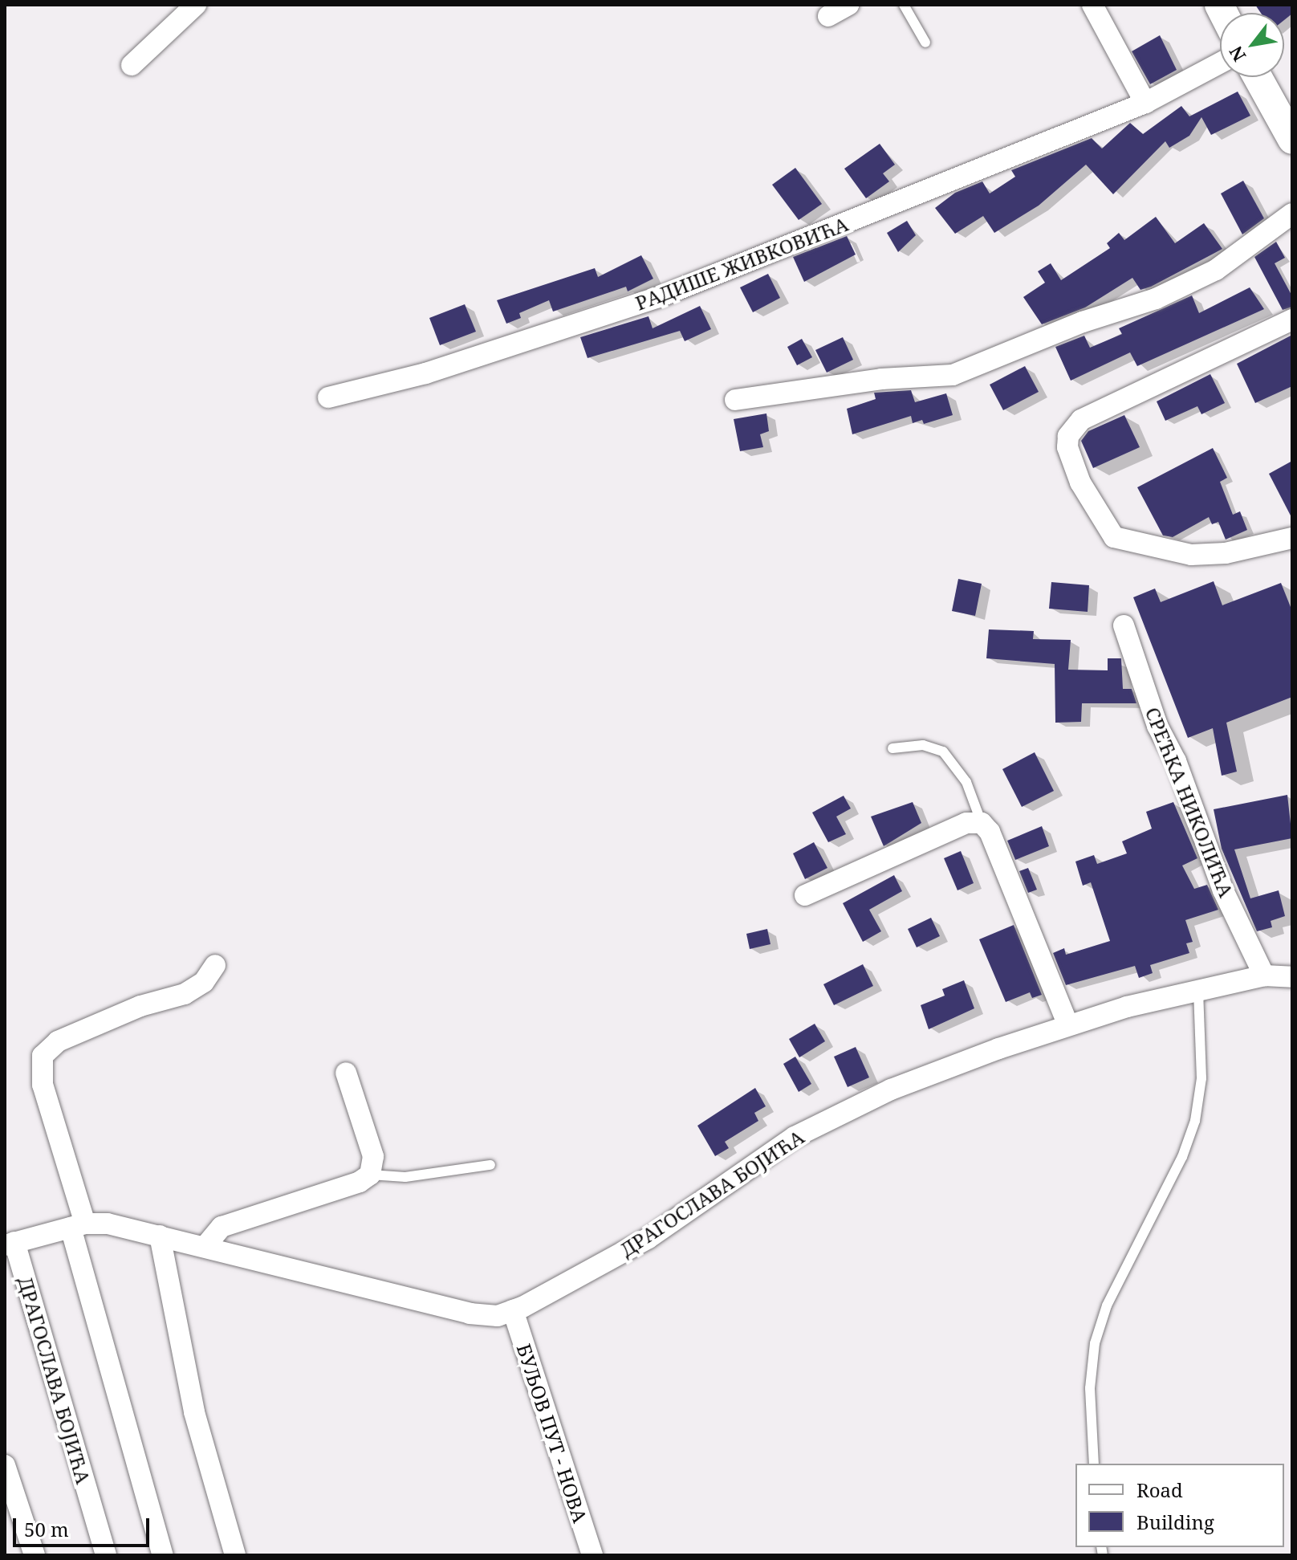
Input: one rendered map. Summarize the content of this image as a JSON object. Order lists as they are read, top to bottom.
{
  "streets": {
    "street": [
      "РАДИШЕ ЖИВКОВИЋА",
      "СРЕЋКА НИКОЛИЋА",
      "ДРАГОСЛАВА БОЈИЋА",
      "БУЉОВ ПУТ - НОВА"
    ]
  },
  "crossings": [
    ["СРЕЋКА НИКОЛИЋА", "ДРАГОСЛАВА БОЈИЋА"],
    ["ДРАГОСЛАВА БОЈИЋА", "БУЉОВ ПУТ - НОВА"]
  ],
  "legend": ["Road", "Building"],
  "scale_bar": "50 m",
  "north": "bottom left"
}
